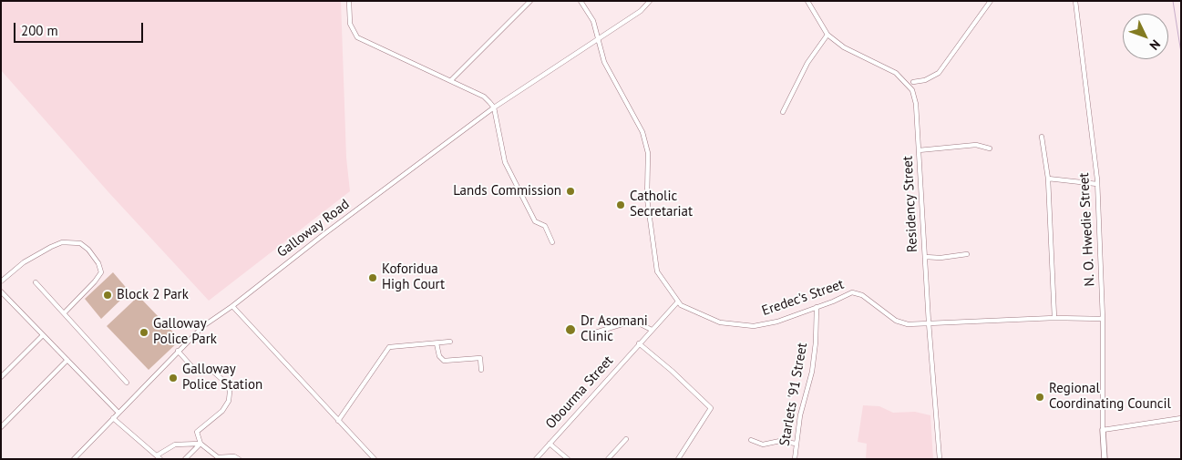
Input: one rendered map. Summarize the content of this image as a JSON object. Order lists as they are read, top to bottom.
{
  "streets": {
    "street": [
      "Residency Street",
      "Galloway Road",
      "N. O. Hwedie Street",
      "Eredec's Street",
      "Obourma Street",
      "Starlets '91 Street"
    ]
  },
  "crossings": [
    ["Residency Street", "Eredec's Street"],
    ["Galloway Road", "Eredec's Street"],
    ["N. O. Hwedie Street", "Eredec's Street"],
    ["Eredec's Street", "Obourma Street"],
    ["Eredec's Street", "Starlets '91 Street"]
  ],
  "places": [
    "Lands Commission",
    "Catholic Secretariat",
    "Koforidua High Court",
    "Block 2 Park",
    "Dr Asomani Clinic",
    "Galloway Police Park",
    "Galloway Police Station",
    "Regional Coordinating Council"
  ],
  "scale_bar": "200 m",
  "north": "bottom right"
}
